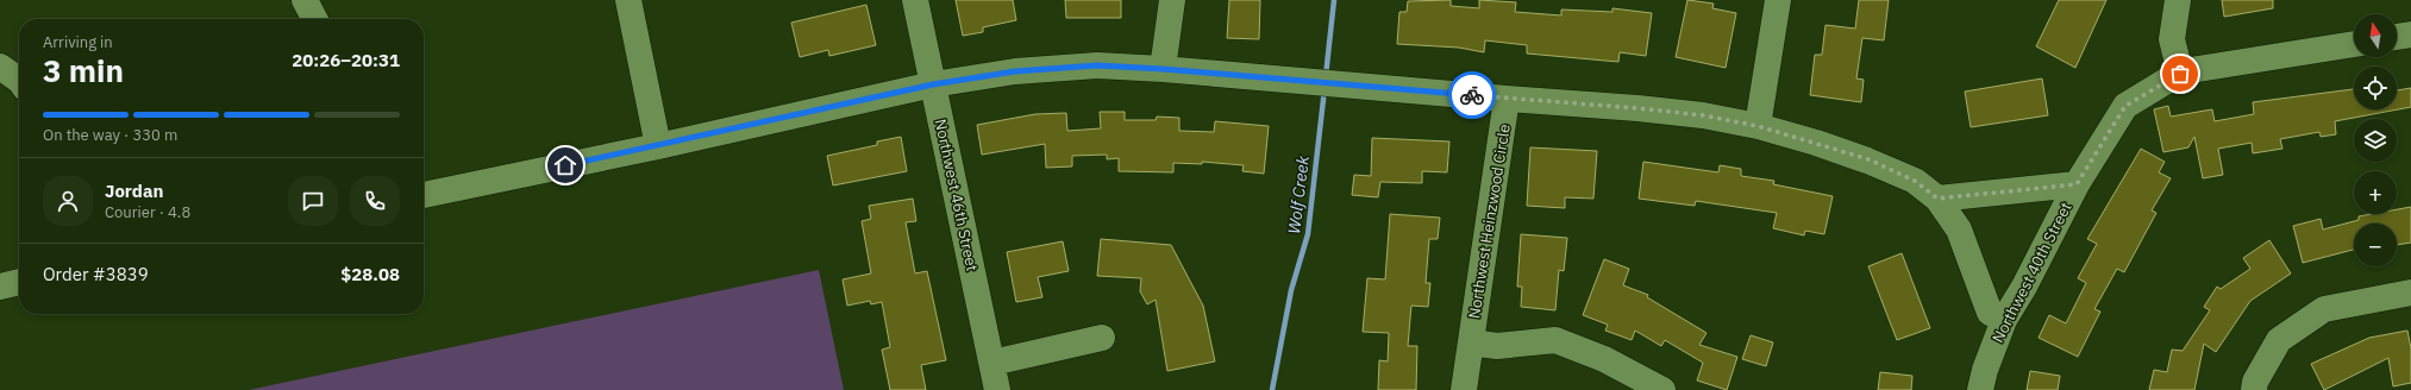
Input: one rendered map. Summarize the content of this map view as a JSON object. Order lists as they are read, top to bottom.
{
  "streets": {
    "street": ["Northwest 46th Street", "Northwest Heinzwood Circle", "Northwest 40th Street"]
  },
  "water": ["Wolf Creek"],
  "north": "top",
  "page": {
    "map_buttons": ["+", "−"],
    "heading": ["3 min", "Arriving in", "20:26–20:31"],
    "panel": [
      "Jordan",
      "Courier · 4.8",
      "Order #3839",
      "$28.08"
    ],
    "bar": "On the way · 330 m"
  }
}
